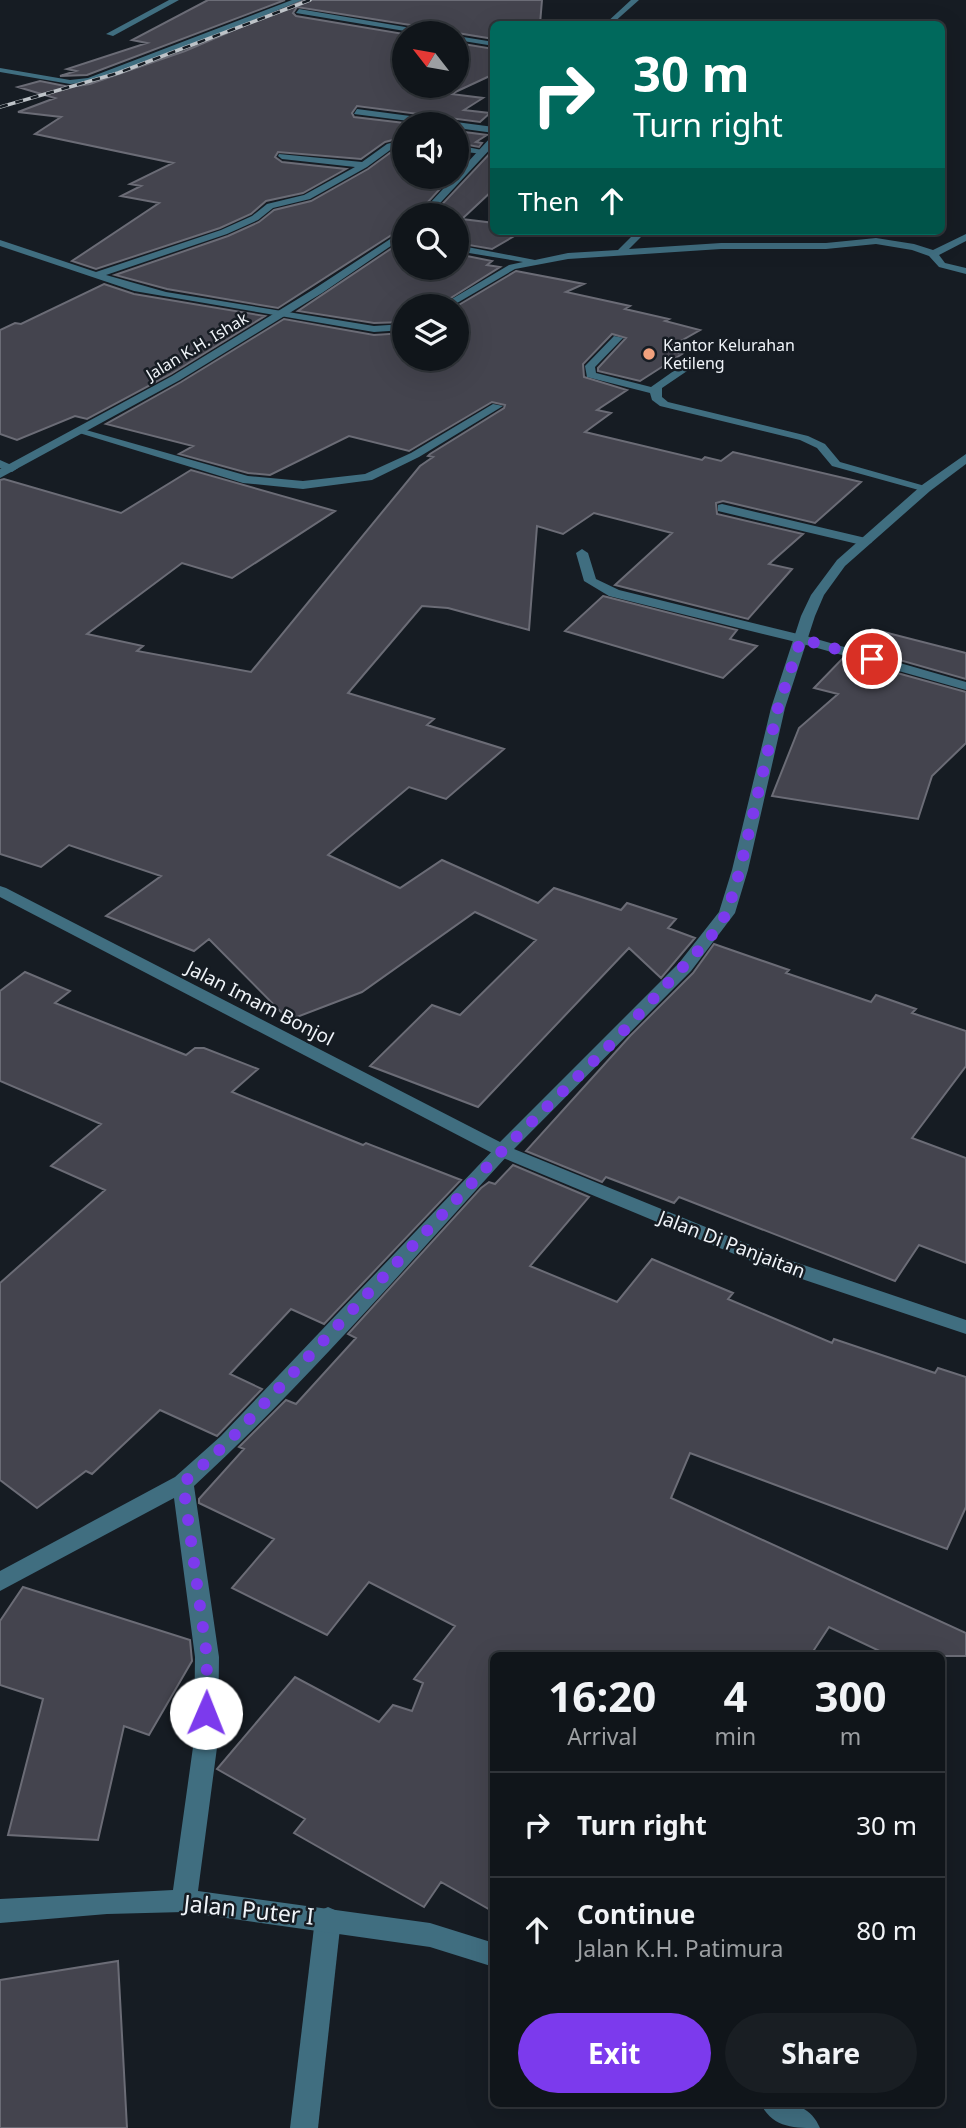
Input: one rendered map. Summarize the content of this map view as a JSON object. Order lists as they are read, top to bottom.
{
  "streets": {
    "street": [
      "Jalan K.H. Ishak",
      "Jalan Imam Bonjol",
      "Jalan Di Panjaitan",
      "Jalan Puter I"
    ]
  },
  "crossings": [
    ["Jalan Imam Bonjol", "Jalan Di Panjaitan"]
  ],
  "places": ["Kantor Kelurahan Ketileng"],
  "north": "top left",
  "page": {
    "turn": ["30 m", "Turn right"],
    "then": "Then",
    "eta": [
      "16:20",
      "Arrival",
      "4",
      "min",
      "300",
      "m"
    ],
    "list": [
      {
        "name": "Turn right",
        "value": "30 m"
      },
      {
        "name": "Continue",
        "note": "Jalan K.H. Patimura",
        "value": "80 m"
      }
    ],
    "buttons": ["Exit", "Share"]
  }
}
